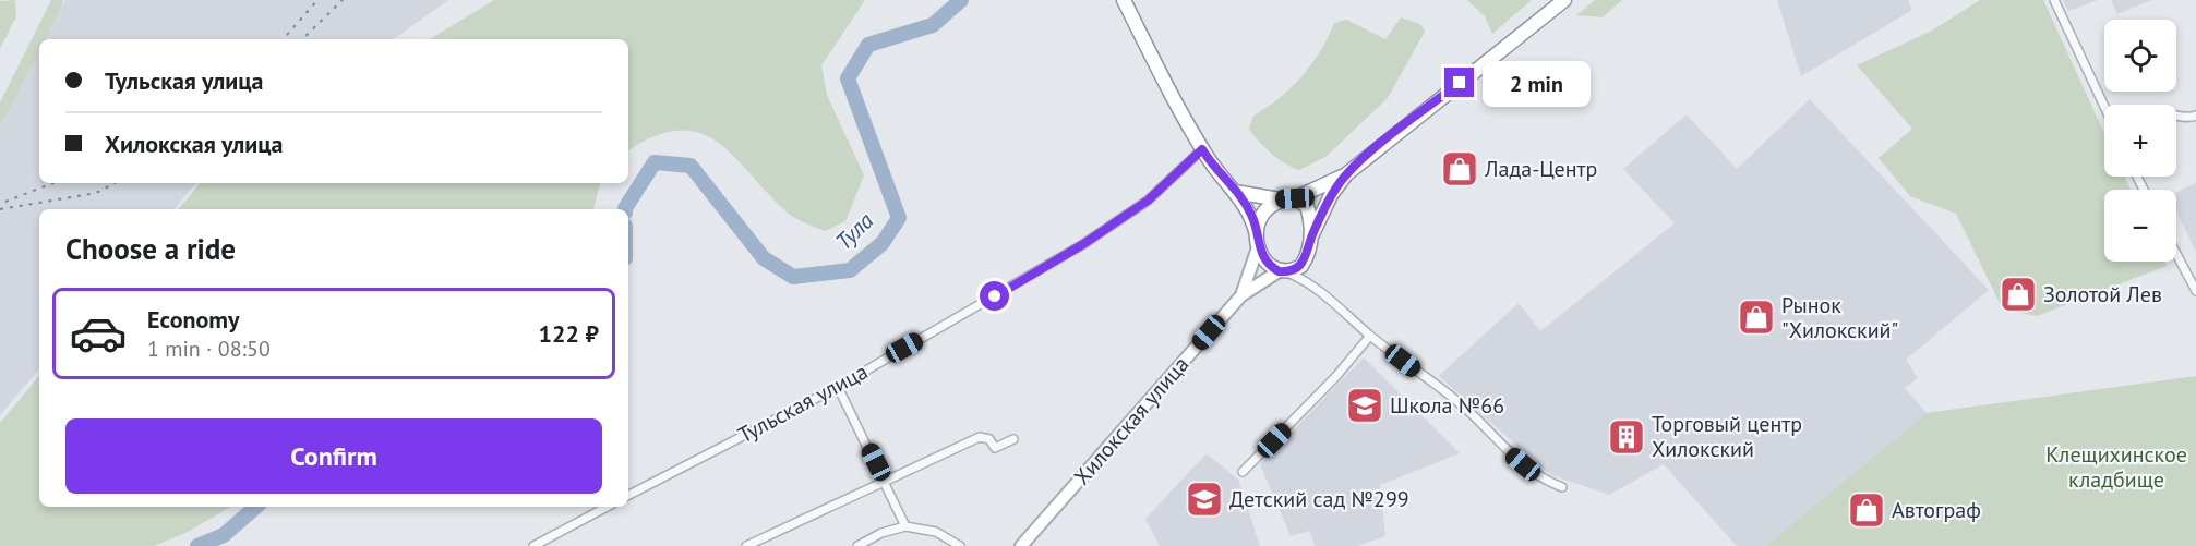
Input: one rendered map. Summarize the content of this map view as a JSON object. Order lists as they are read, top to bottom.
{
  "streets": {
    "main road": ["Хилокская улица"],
    "street": ["Тульская улица"]
  },
  "water": ["Тула"],
  "parks": ["Клещихинское кладбище"],
  "places": {
    "shop": [
      "Лада-Центр",
      "Золотой Лев",
      "Рынок \"Хилокский\"",
      "Автограф"
    ],
    "school or university": ["Школа №66", "Детский сад №299"],
    "building": ["Торговый центр Хилокский"]
  },
  "page": {
    "map_buttons": ["+", "−"],
    "banner": ["Тульская улица", "Хилокская улица"],
    "bubble": "2 min",
    "heading": "Choose a ride",
    "list": [
      {
        "name": "Economy",
        "note": "1 min · 08:50",
        "value": "122 ₽"
      }
    ],
    "buttons": "Confirm"
  }
}
